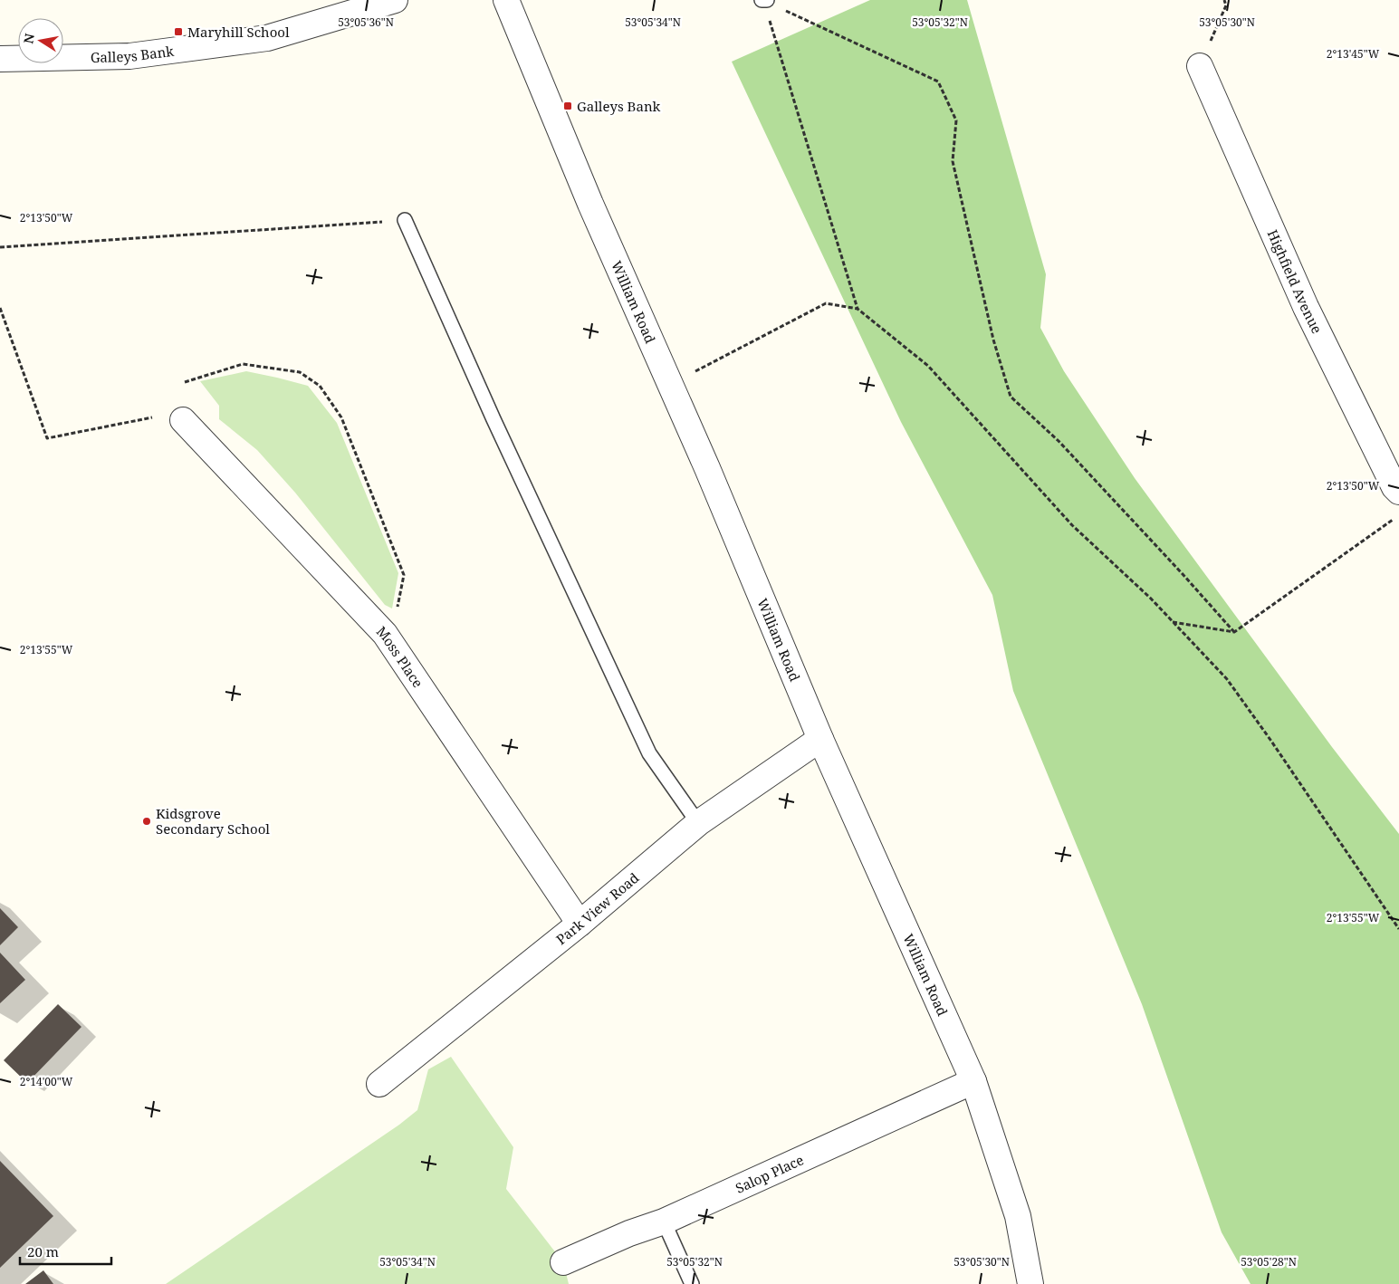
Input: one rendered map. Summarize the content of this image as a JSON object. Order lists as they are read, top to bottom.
{
  "streets": {
    "street": [
      "Galleys Bank",
      "Highfield Avenue",
      "William Road",
      "Moss Place",
      "Park View Road",
      "Salop Place"
    ]
  },
  "crossings": [
    ["William Road", "Park View Road"],
    ["William Road", "Salop Place"],
    ["Moss Place", "Park View Road"]
  ],
  "places": {
    "transit": ["Maryhill School", "Galleys Bank"],
    "other": ["Kidsgrove Secondary School"]
  },
  "scale_bar": "20 m",
  "north": "left",
  "coordinates": [
    "53°05'36\"N",
    "53°05'34\"N",
    "53°05'32\"N",
    "53°05'30\"N",
    "2°13'45\"W",
    "2°13'50\"W",
    "2°13'55\"W",
    "2°14'00\"W",
    "53°05'28\"N"
  ]
}
